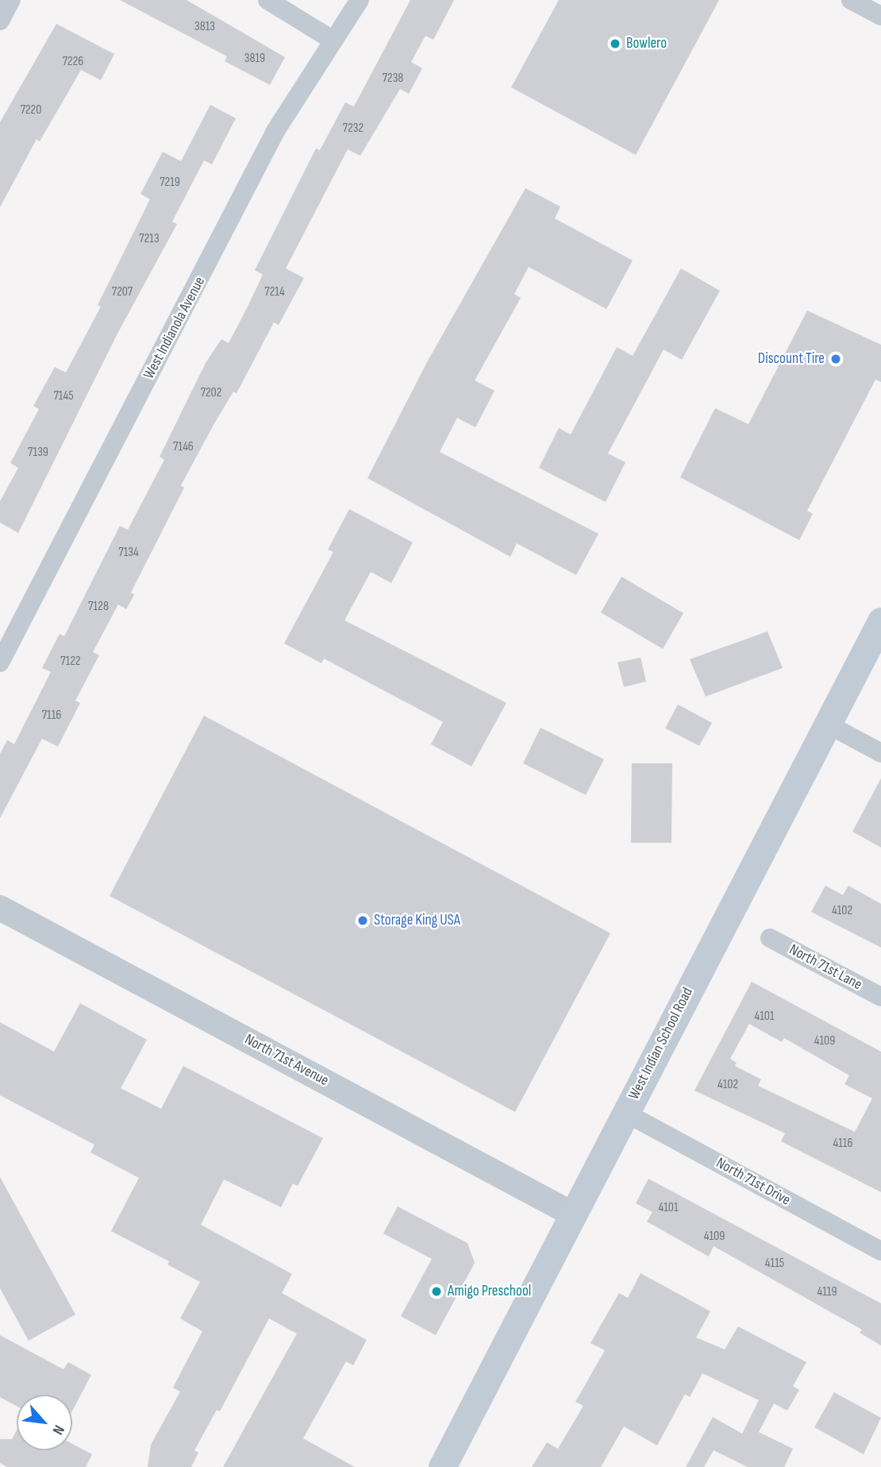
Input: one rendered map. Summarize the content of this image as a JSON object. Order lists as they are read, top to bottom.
{
  "streets": {
    "main road": ["West Indian School Road"],
    "street": [
      "West Indianola Avenue",
      "North 71st Lane",
      "North 71st Avenue",
      "North 71st Drive"
    ]
  },
  "crossings": [
    ["West Indian School Road", "North 71st Avenue"],
    ["West Indian School Road", "North 71st Drive"]
  ],
  "places": [
    "Bowlero",
    "Discount Tire",
    "Storage King USA",
    "Amigo Preschool"
  ],
  "house_numbers": [
    "3813",
    "3819",
    "7226",
    "7238",
    "7220",
    "7232",
    "7219",
    "7213",
    "7207",
    "7214",
    "7202",
    "7145",
    "7146",
    "7139",
    "7134",
    "7128",
    "7122",
    "7116",
    "4102",
    "4101",
    "4109",
    "4102",
    "4116",
    "4101",
    "4109",
    "4115",
    "4119"
  ],
  "north": "bottom right"
}
